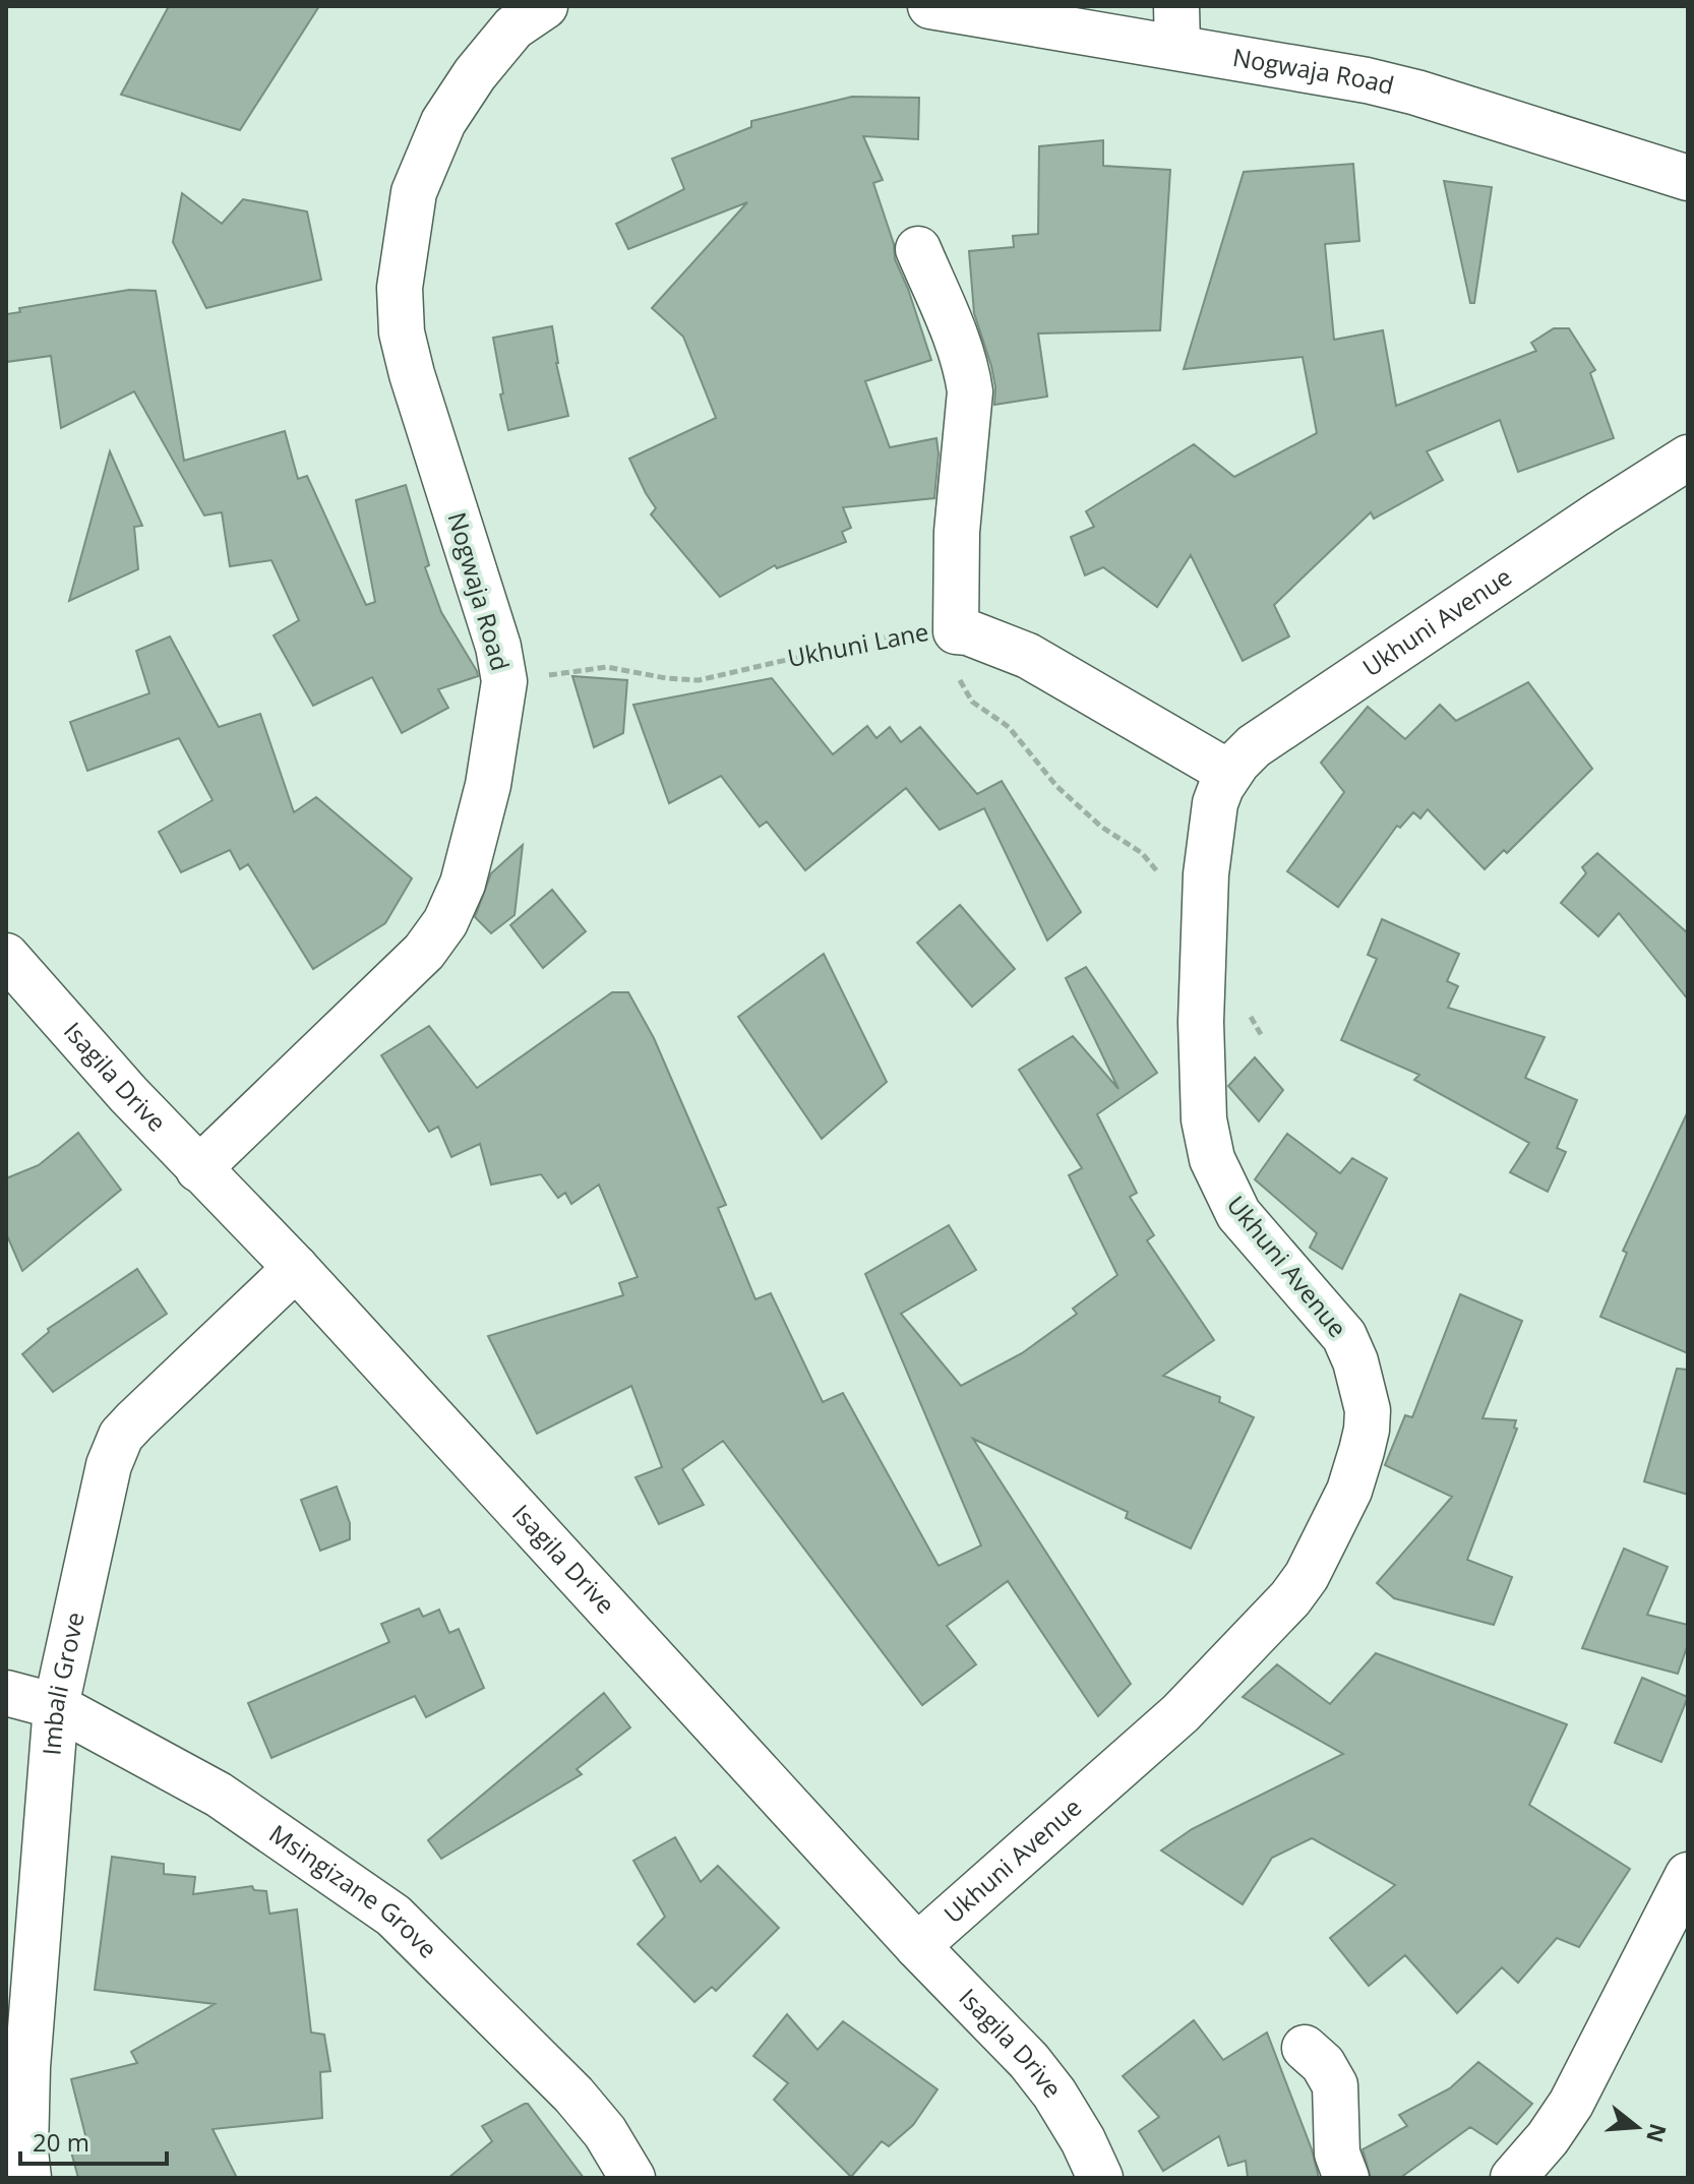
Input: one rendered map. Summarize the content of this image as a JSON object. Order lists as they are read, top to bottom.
{
  "streets": {
    "street": [
      "Nogwaja Road",
      "Ukhuni Avenue",
      "Ukhuni Lane",
      "Isagila Drive",
      "Imbali Grove",
      "Msingizane Grove"
    ]
  },
  "crossings": [
    ["Nogwaja Road", "Ukhuni Lane"],
    ["Nogwaja Road", "Isagila Drive"],
    ["Ukhuni Avenue", "Ukhuni Lane"],
    ["Ukhuni Avenue", "Isagila Drive"],
    ["Isagila Drive", "Imbali Grove"],
    ["Imbali Grove", "Msingizane Grove"]
  ],
  "scale_bar": "20 m",
  "north": "right"
}
